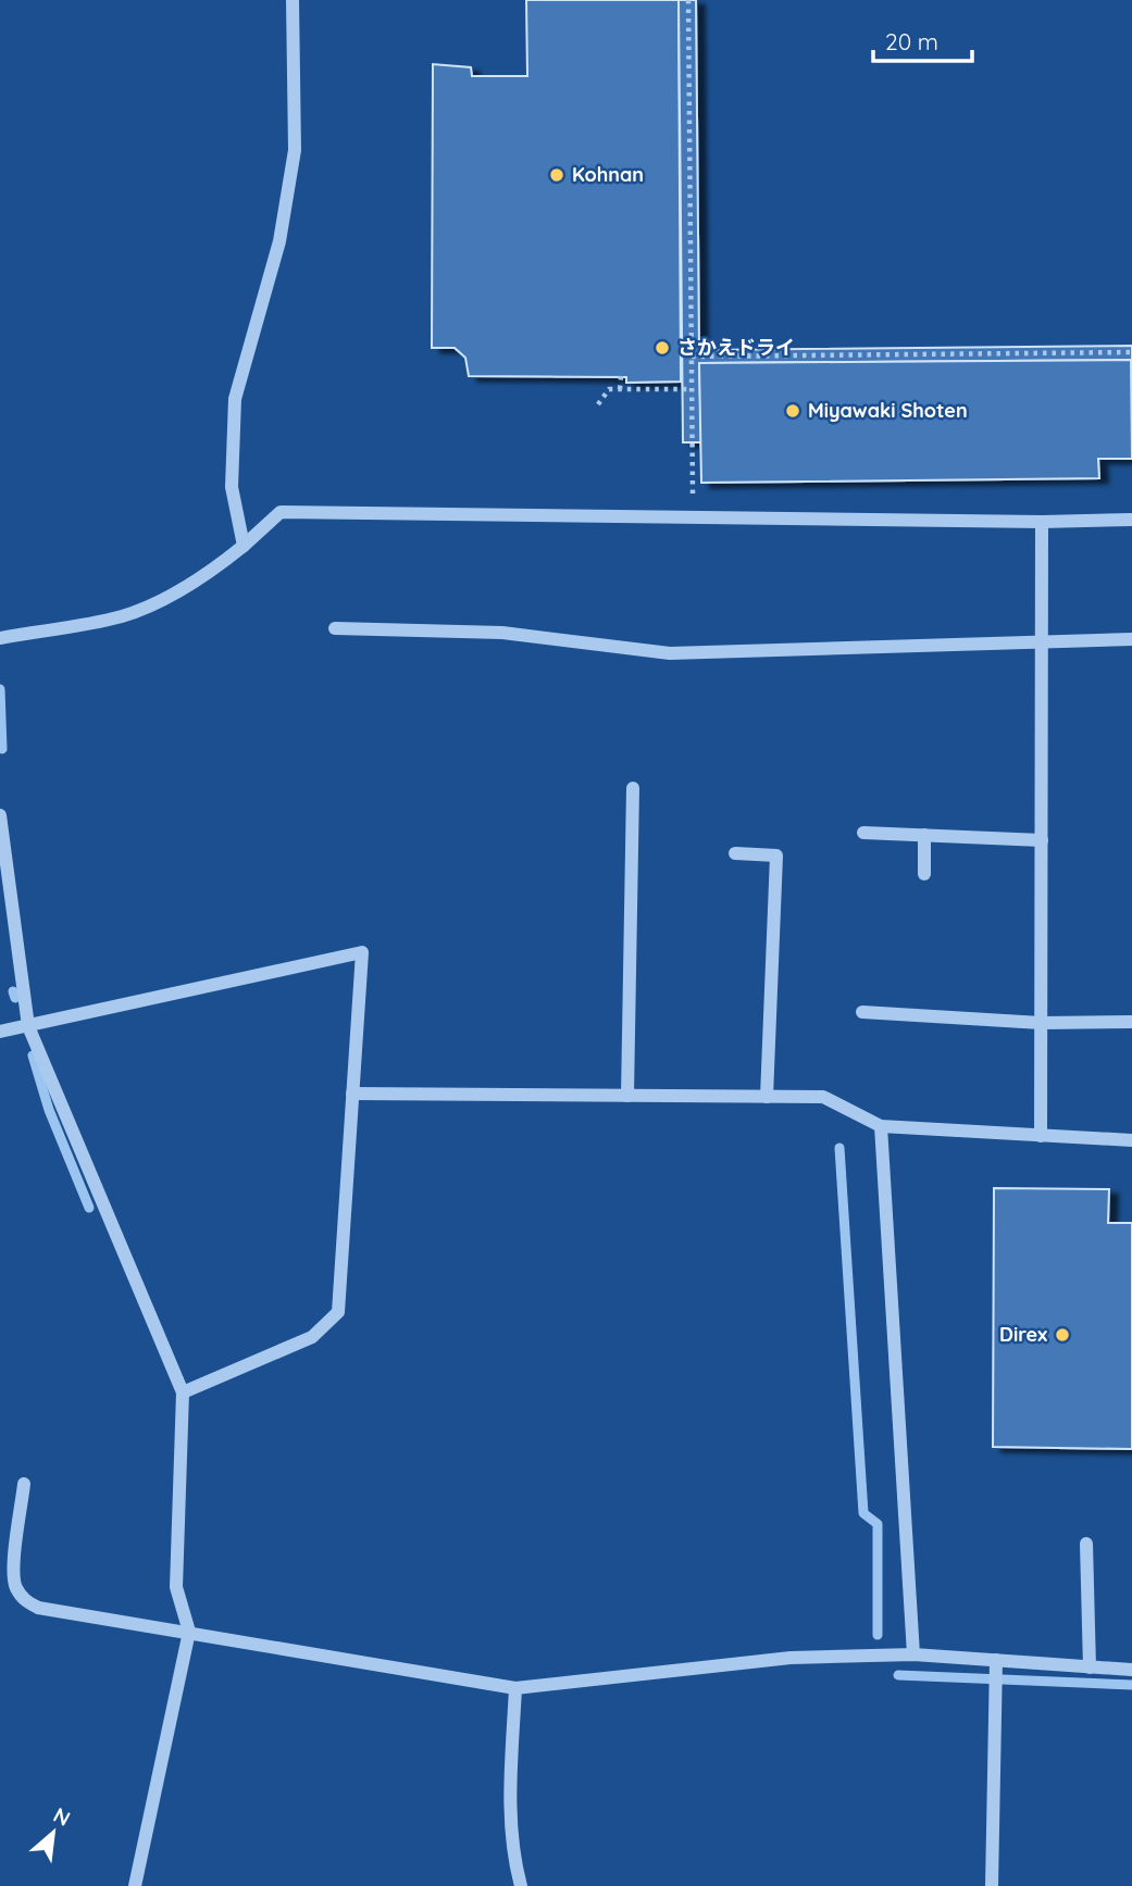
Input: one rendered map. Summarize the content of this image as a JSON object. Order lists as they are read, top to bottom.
{
  "places": [
    "Kohnan",
    "さかえドライ",
    "Miyawaki Shoten",
    "Direx"
  ],
  "scale_bar": "20 m",
  "north": "top right"
}
